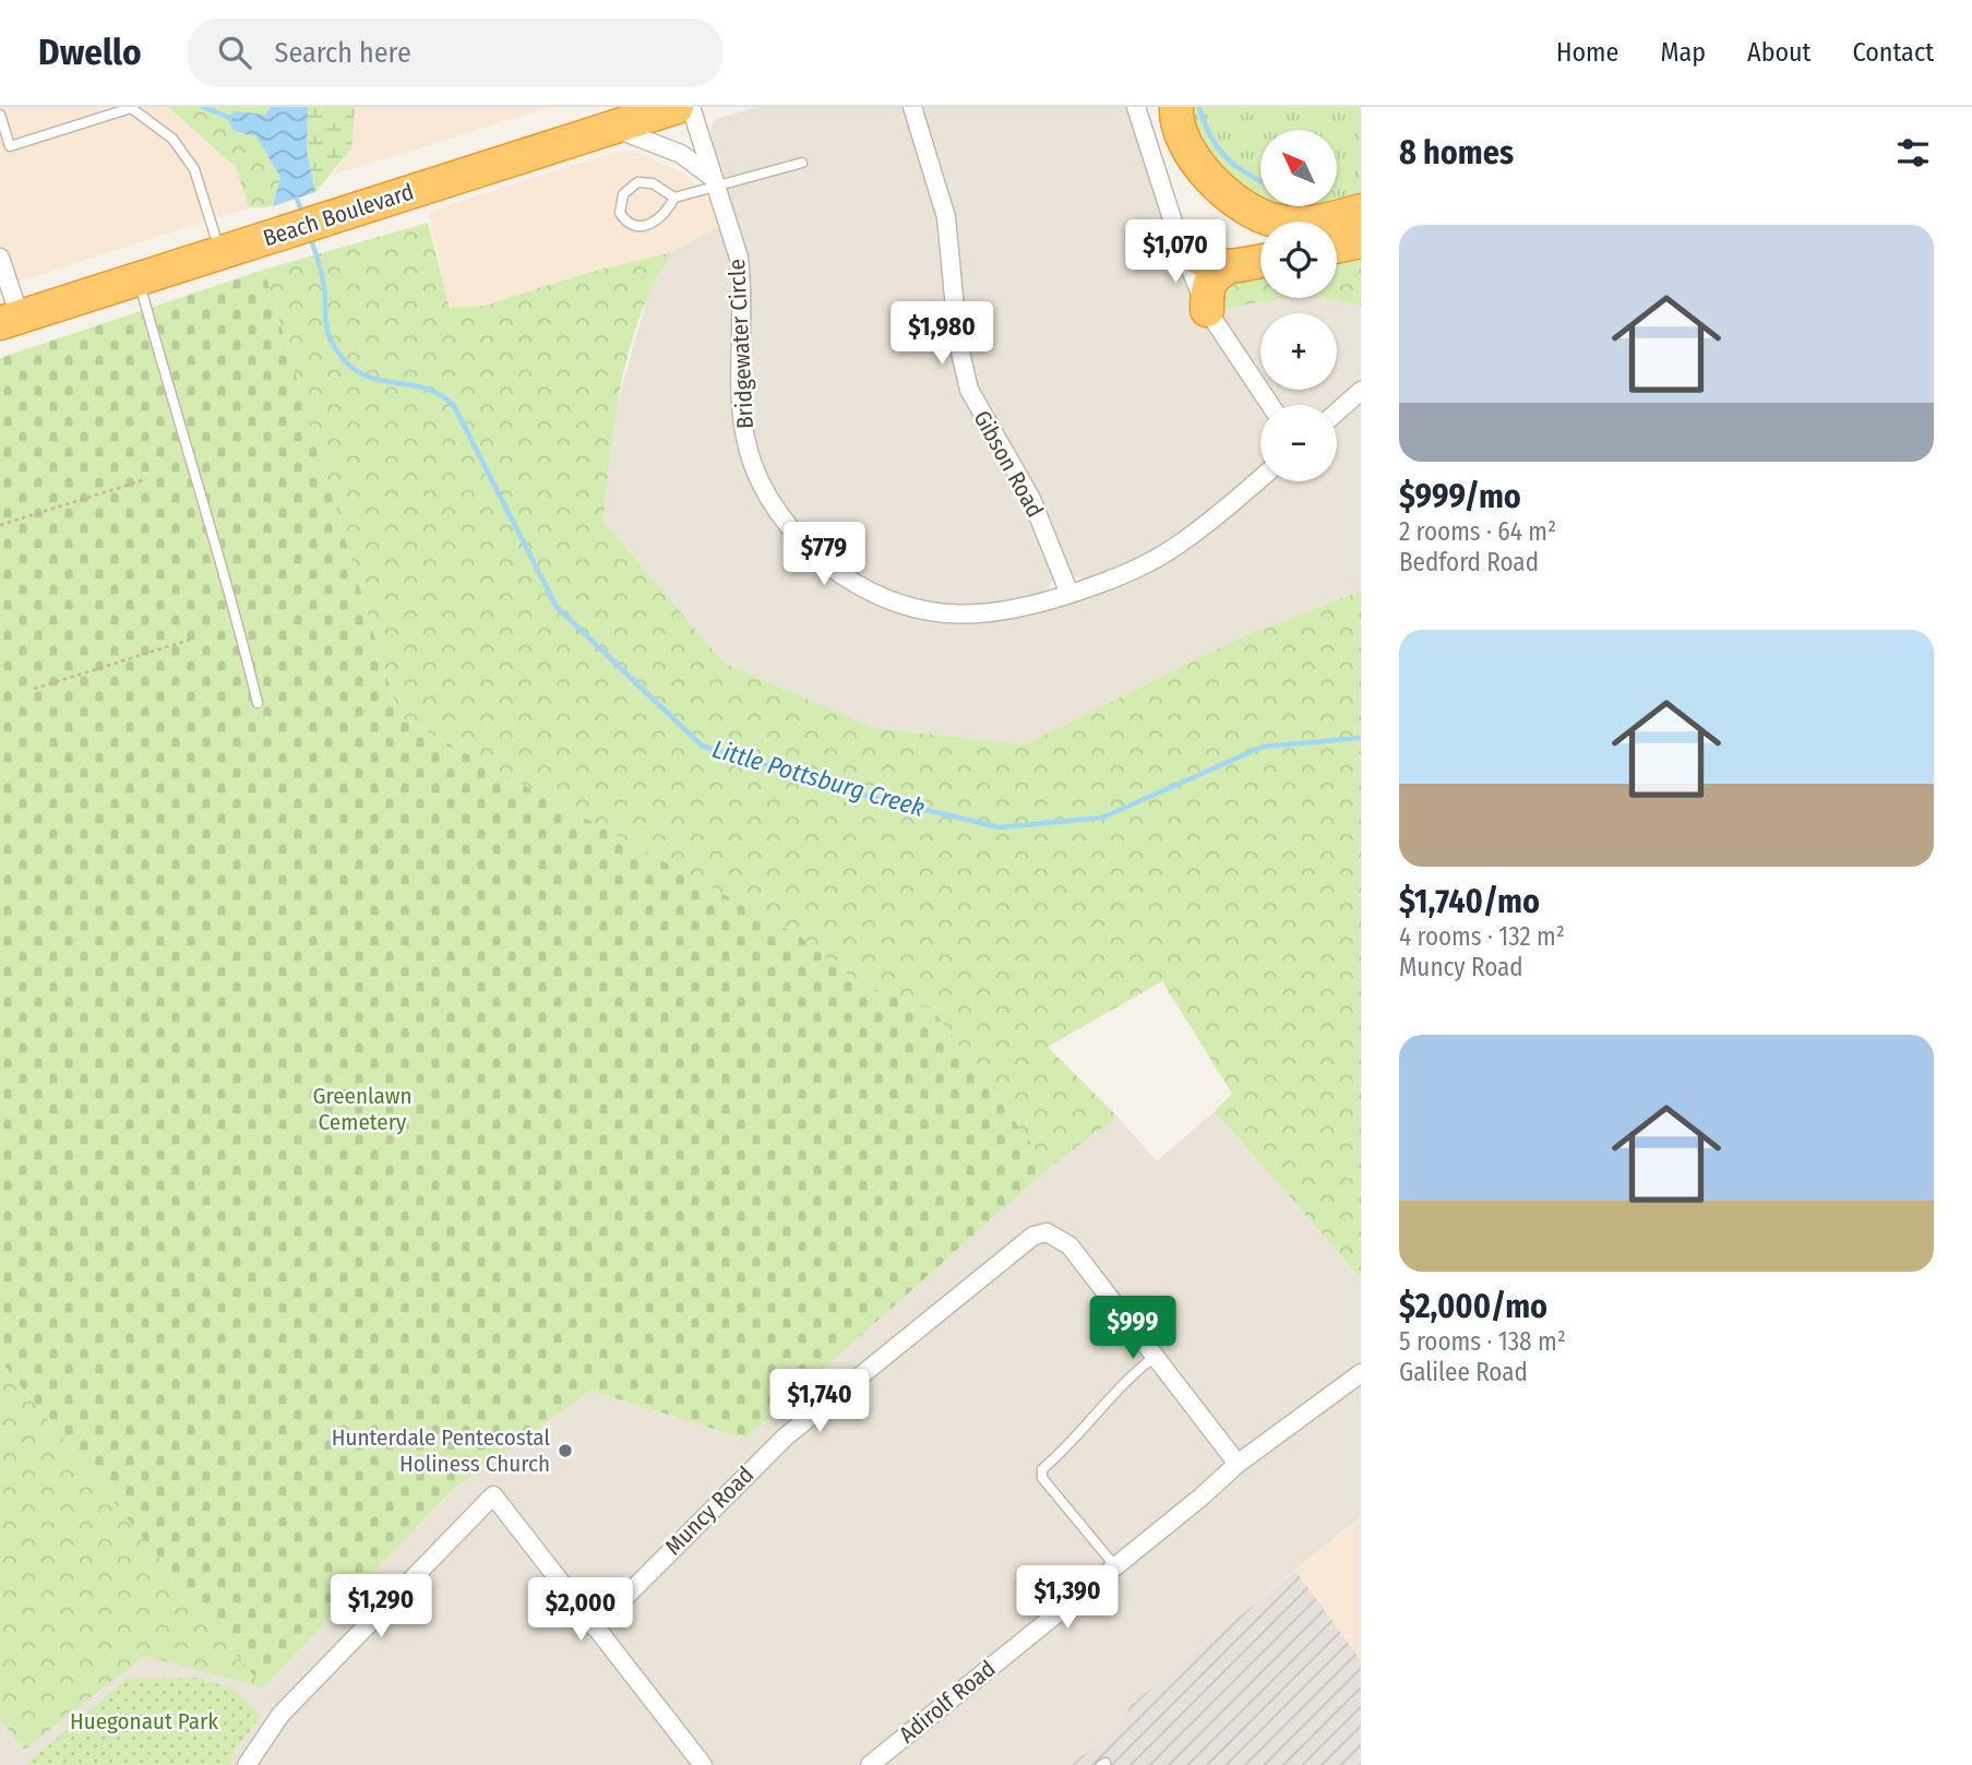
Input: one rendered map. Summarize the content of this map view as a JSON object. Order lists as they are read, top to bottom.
{
  "streets": {
    "highway": ["Beach Boulevard"],
    "street": [
      "Bridgewater Circle",
      "Gibson Road",
      "Muncy Road",
      "Adirolf Road"
    ]
  },
  "crossings": [
    ["Bridgewater Circle", "Gibson Road"]
  ],
  "water": ["Little Pottsburg Creek"],
  "parks": ["Greenlawn Cemetery", "Huegonaut Park"],
  "places": ["Hunterdale Pentecostal Holiness Church"],
  "north": "top left",
  "page": {
    "header": "Dwello",
    "search": "Search here",
    "nav": [
      "Home",
      "Map",
      "About",
      "Contact"
    ],
    "heading": "8 homes",
    "map_buttons": ["+", "−"],
    "list": [
      {
        "name": "$999/mo",
        "note": "2 rooms · 64 m² · Bedford Road"
      },
      {
        "name": "$1,740/mo",
        "note": "4 rooms · 132 m² · Muncy Road"
      },
      {
        "name": "$2,000/mo",
        "note": "5 rooms · 138 m² · Galilee Road"
      }
    ],
    "price": [
      "$1,070",
      "$1,980",
      "$779",
      "$999",
      "$1,740",
      "$1,390",
      "$1,290",
      "$2,000"
    ]
  }
}
